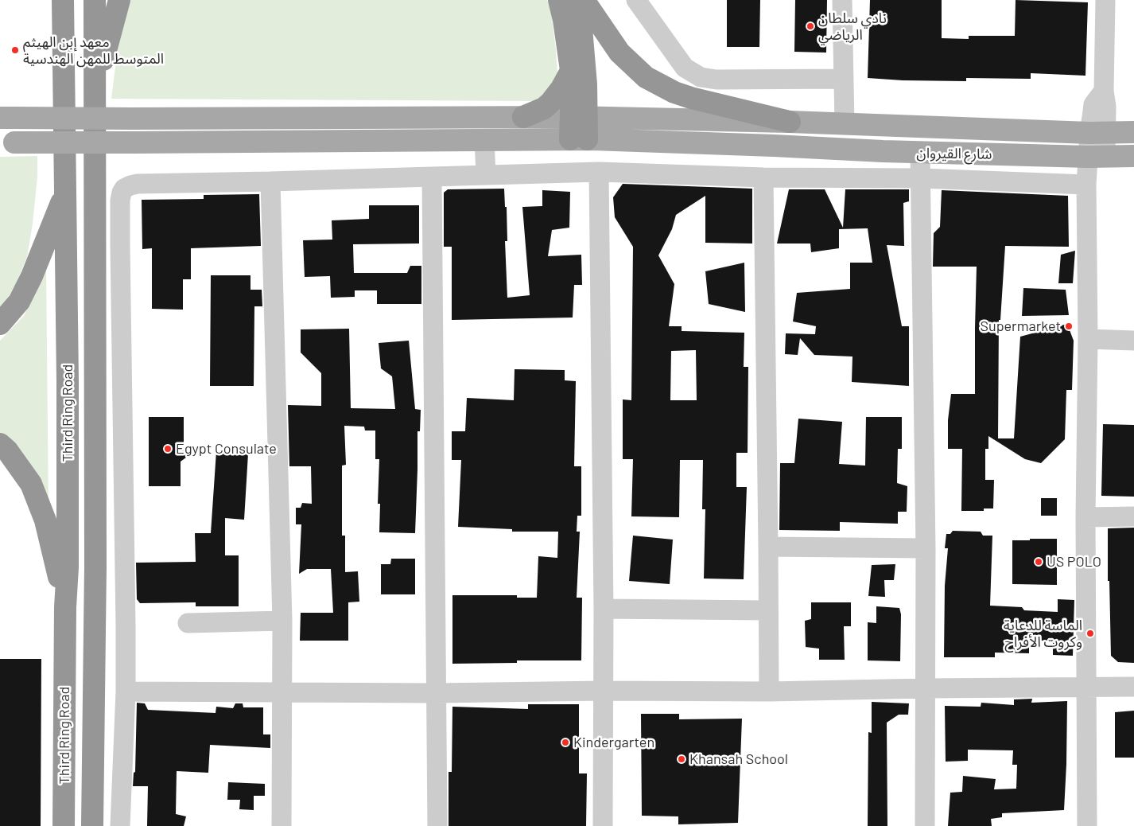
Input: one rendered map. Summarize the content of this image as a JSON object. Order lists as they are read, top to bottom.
{
  "streets": {
    "highway": ["Third Ring Road"],
    "main road": ["شارع القيروان"]
  },
  "places": [
    "نادي سلطان الرياضي",
    "معهد إبن الهيثم المتوسط للمهن الهندسية",
    "Supermarket",
    "Egypt Consulate",
    "US POLO",
    "الماسة للدعاية وكروت الأفراح",
    "Kindergarten",
    "Khansah School"
  ]
}
